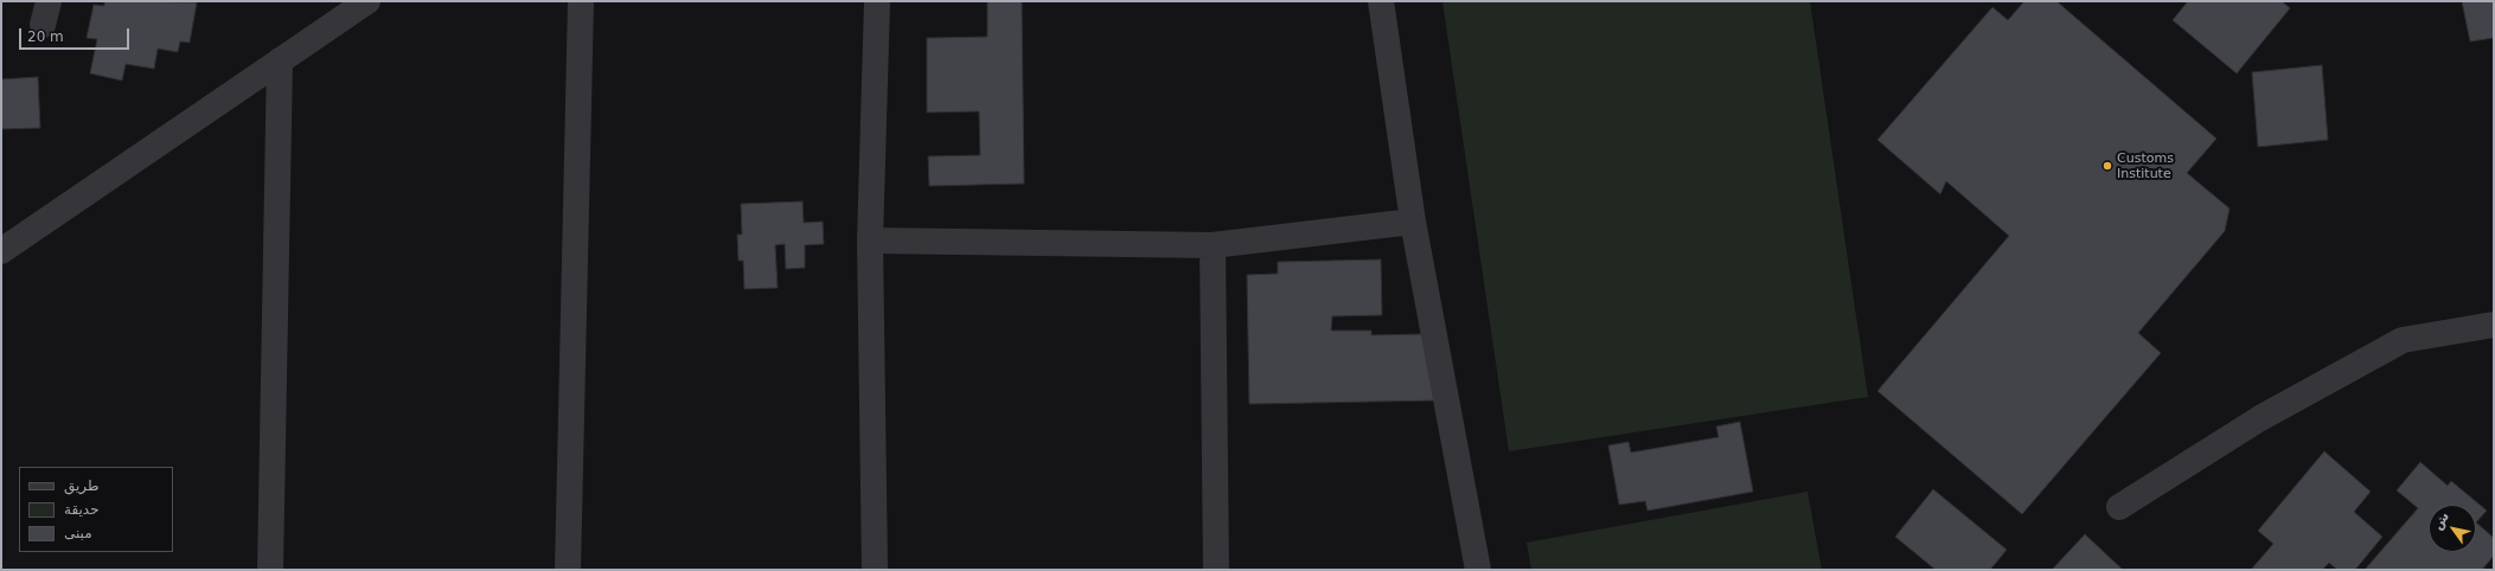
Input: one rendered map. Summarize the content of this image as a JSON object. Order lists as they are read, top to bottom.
{
  "places": ["Customs Institute"],
  "legend": ["طريق", "حديقة", "مبنى"],
  "scale_bar": "20 m",
  "north": "top left"
}
